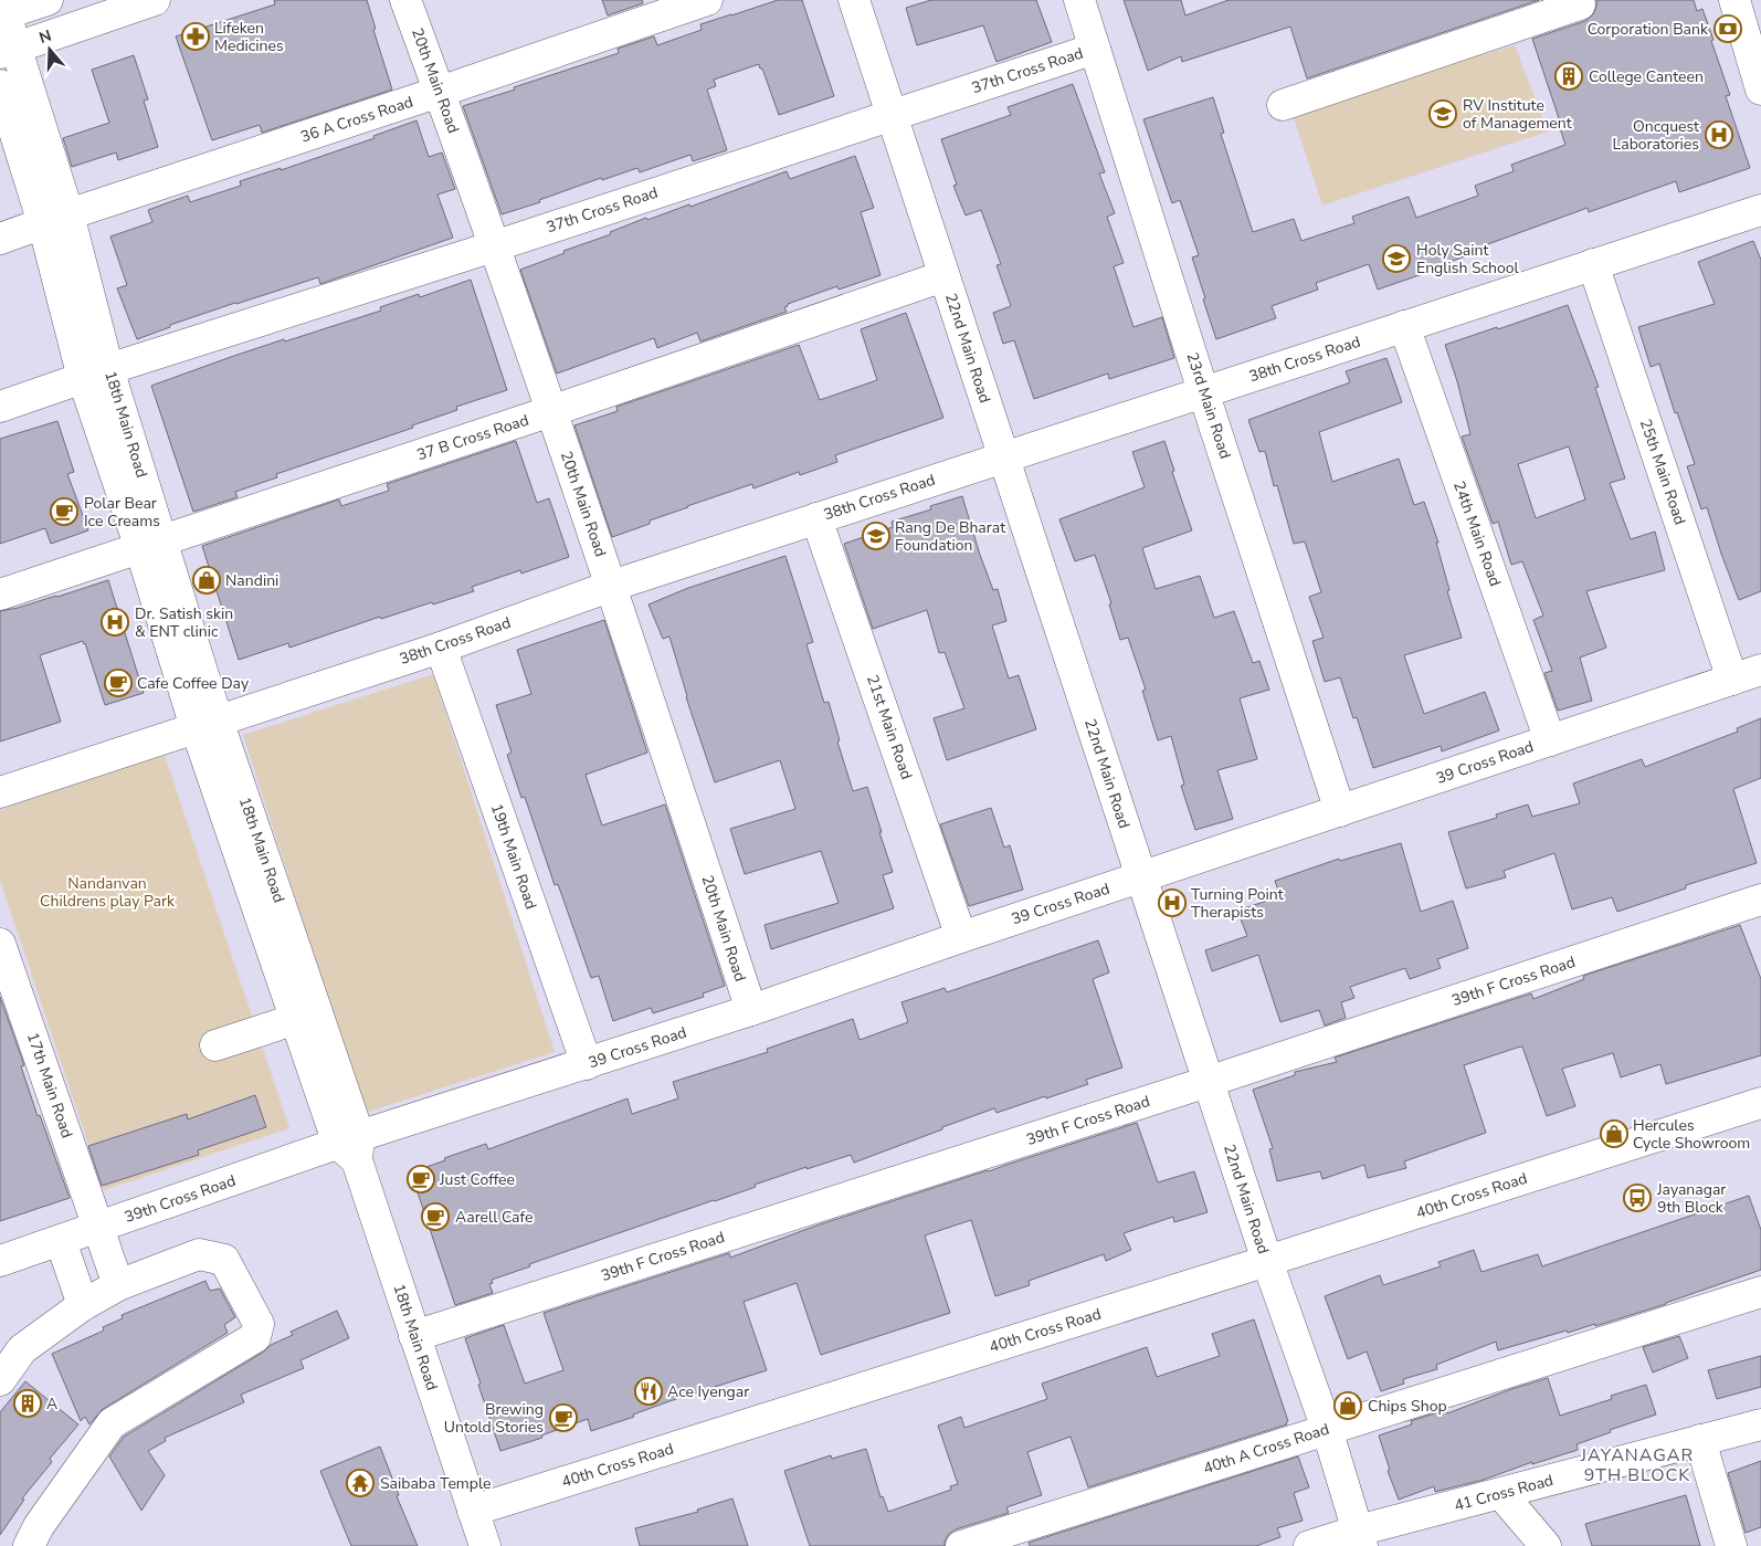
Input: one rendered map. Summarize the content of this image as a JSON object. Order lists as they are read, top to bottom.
{
  "streets": {
    "street": [
      "37th Cross Road",
      "20th Main Road",
      "36 A Cross Road",
      "22nd Main Road",
      "38th Cross Road",
      "23rd Main Road",
      "18th Main Road",
      "37 B Cross Road",
      "25th Main Road",
      "24th Main Road",
      "21st Main Road",
      "39 Cross Road",
      "19th Main Road",
      "39th F Cross Road",
      "17th Main Road",
      "40th Cross Road",
      "39th Cross Road",
      "40th A Cross Road",
      "41 Cross Road"
    ]
  },
  "crossings": [
    ["37th Cross Road", "20th Main Road"],
    ["37th Cross Road", "22nd Main Road"],
    ["37th Cross Road", "23rd Main Road"],
    ["37th Cross Road", "18th Main Road"],
    ["20th Main Road", "36 A Cross Road"],
    ["20th Main Road", "38th Cross Road"],
    ["20th Main Road", "37 B Cross Road"],
    ["20th Main Road", "39 Cross Road"],
    ["36 A Cross Road", "18th Main Road"],
    ["22nd Main Road", "38th Cross Road"],
    ["22nd Main Road", "37 B Cross Road"],
    ["22nd Main Road", "39 Cross Road"],
    ["22nd Main Road", "39th F Cross Road"],
    ["22nd Main Road", "40th Cross Road"],
    ["22nd Main Road", "40th A Cross Road"],
    ["22nd Main Road", "41 Cross Road"],
    ["38th Cross Road", "23rd Main Road"],
    ["38th Cross Road", "18th Main Road"],
    ["38th Cross Road", "25th Main Road"],
    ["38th Cross Road", "24th Main Road"],
    ["38th Cross Road", "21st Main Road"],
    ["38th Cross Road", "19th Main Road"],
    ["23rd Main Road", "39 Cross Road"],
    ["18th Main Road", "37 B Cross Road"],
    ["18th Main Road", "39 Cross Road"],
    ["18th Main Road", "39th F Cross Road"],
    ["18th Main Road", "40th Cross Road"],
    ["18th Main Road", "39th Cross Road"],
    ["25th Main Road", "39 Cross Road"],
    ["24th Main Road", "39 Cross Road"],
    ["21st Main Road", "39 Cross Road"],
    ["39 Cross Road", "19th Main Road"],
    ["39 Cross Road", "39th Cross Road"],
    ["17th Main Road", "39th Cross Road"]
  ],
  "districts": ["JAYANAGAR 9TH BLOCK"],
  "parks": ["Nandanvan Childrens play Park"],
  "places": {
    "bank": ["Corporation Bank"],
    "pharmacy": ["Lifeken Medicines"],
    "building": ["College Canteen", "A"],
    "school or university": ["RV Institute of Management", "Holy Saint English School", "Rang De Bharat Foundation"],
    "hospital": ["Oncquest Laboratories", "Dr. Satish skin & ENT clinic", "Turning Point Therapists"],
    "cafe": [
      "Polar Bear Ice Creams",
      "Cafe Coffee Day",
      "Just Coffee",
      "Aarell Cafe",
      "Brewing Untold Stories"
    ],
    "shop": ["Nandini", "Hercules Cycle Showroom", "Chips Shop"],
    "bus stop": ["Jayanagar 9th Block"],
    "restaurant": ["Ace Iyengar"],
    "temple": ["Saibaba Temple"]
  },
  "north": "top"
}
